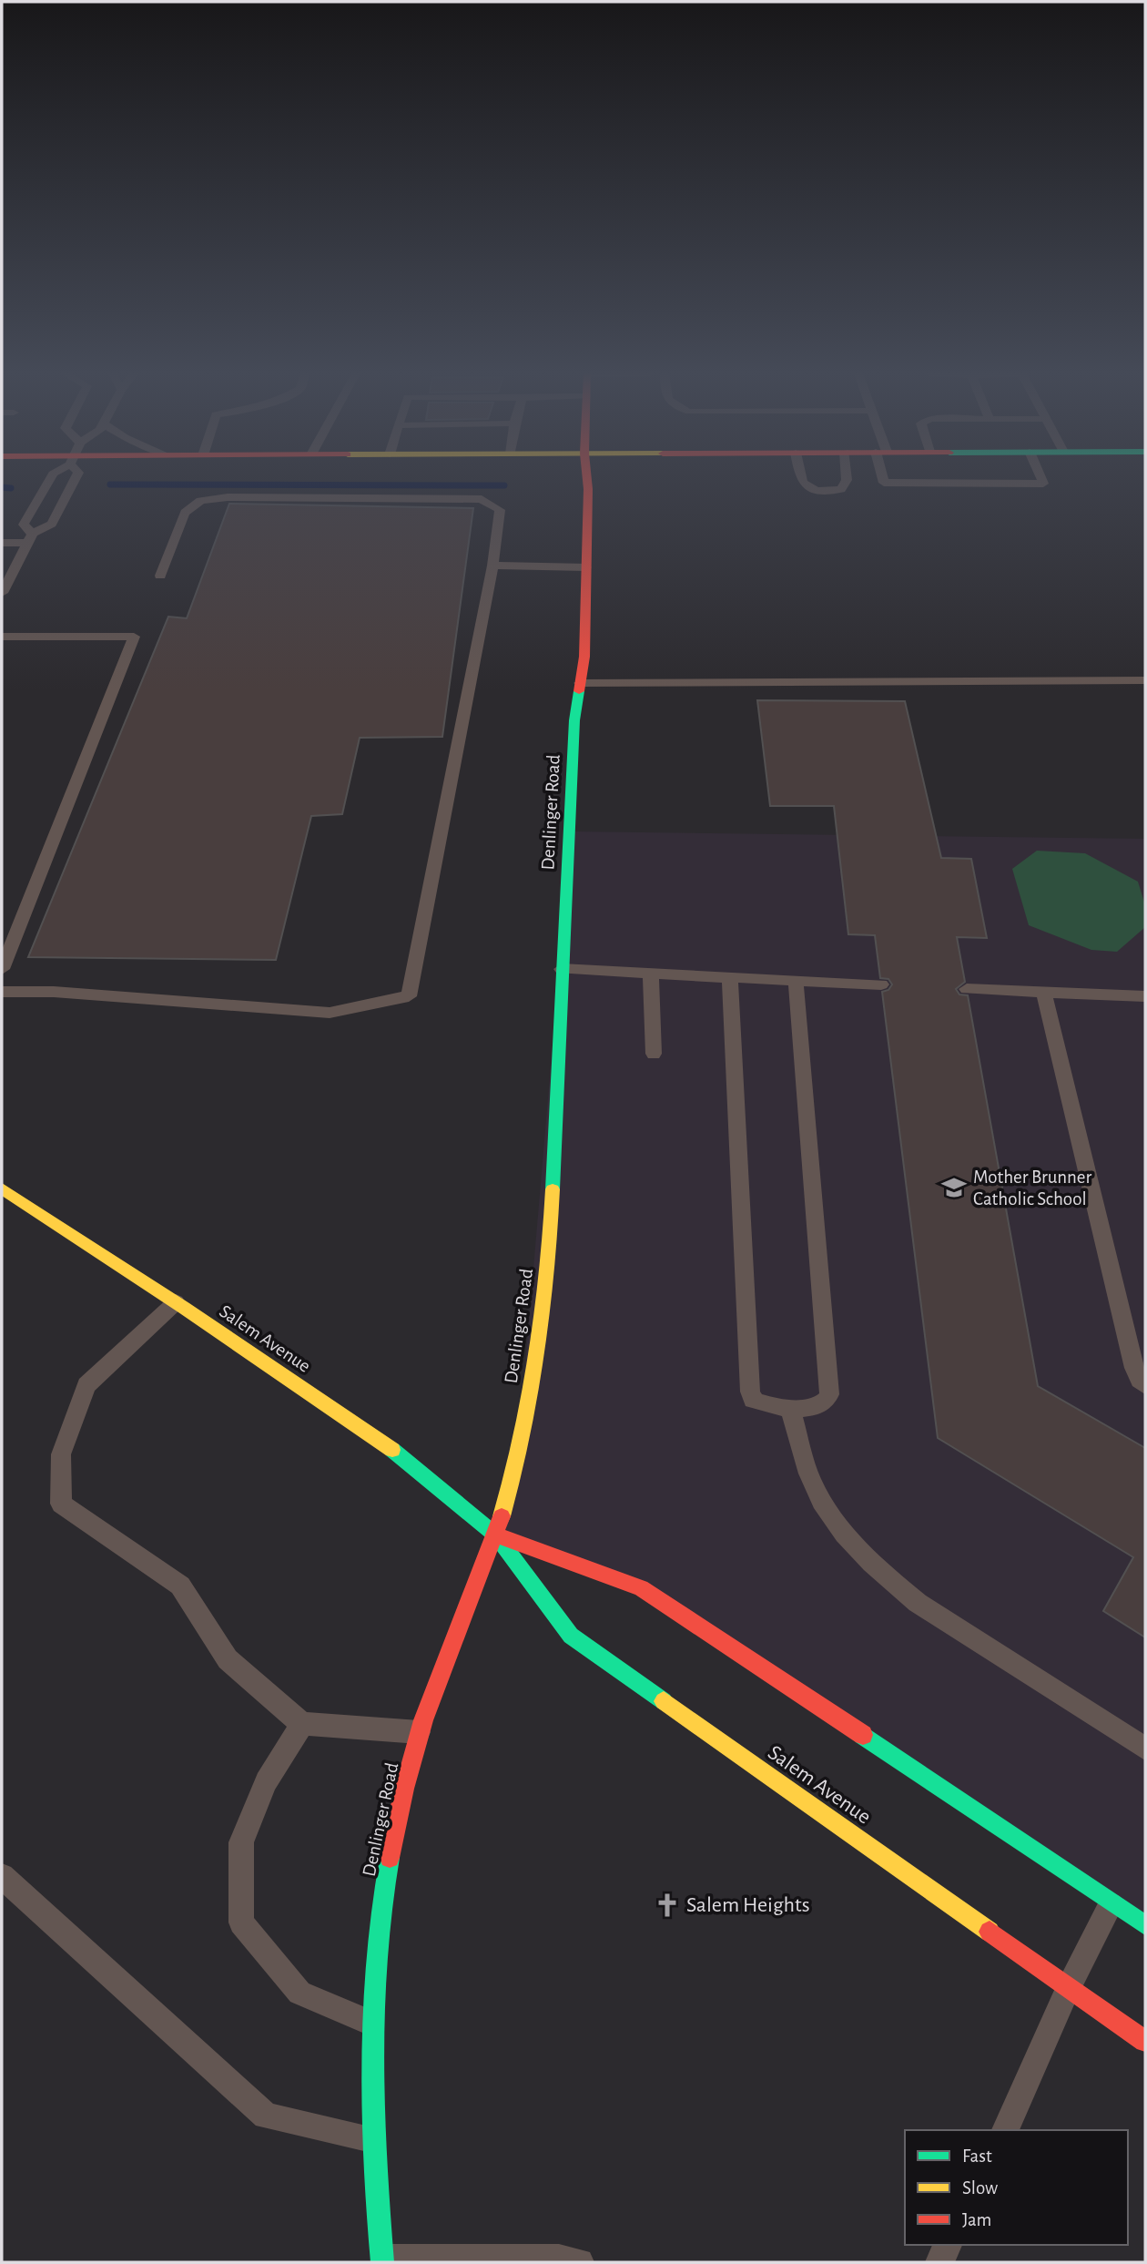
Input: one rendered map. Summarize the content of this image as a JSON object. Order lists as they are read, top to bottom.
{
  "streets": {
    "main road": ["Denlinger Road", "Salem Avenue"]
  },
  "crossings": [
    ["Denlinger Road", "Salem Avenue"]
  ],
  "places": {
    "school or university": ["Mother Brunner Catholic School"],
    "church": ["Salem Heights"]
  },
  "legend": ["Fast", "Slow", "Jam"]
}
